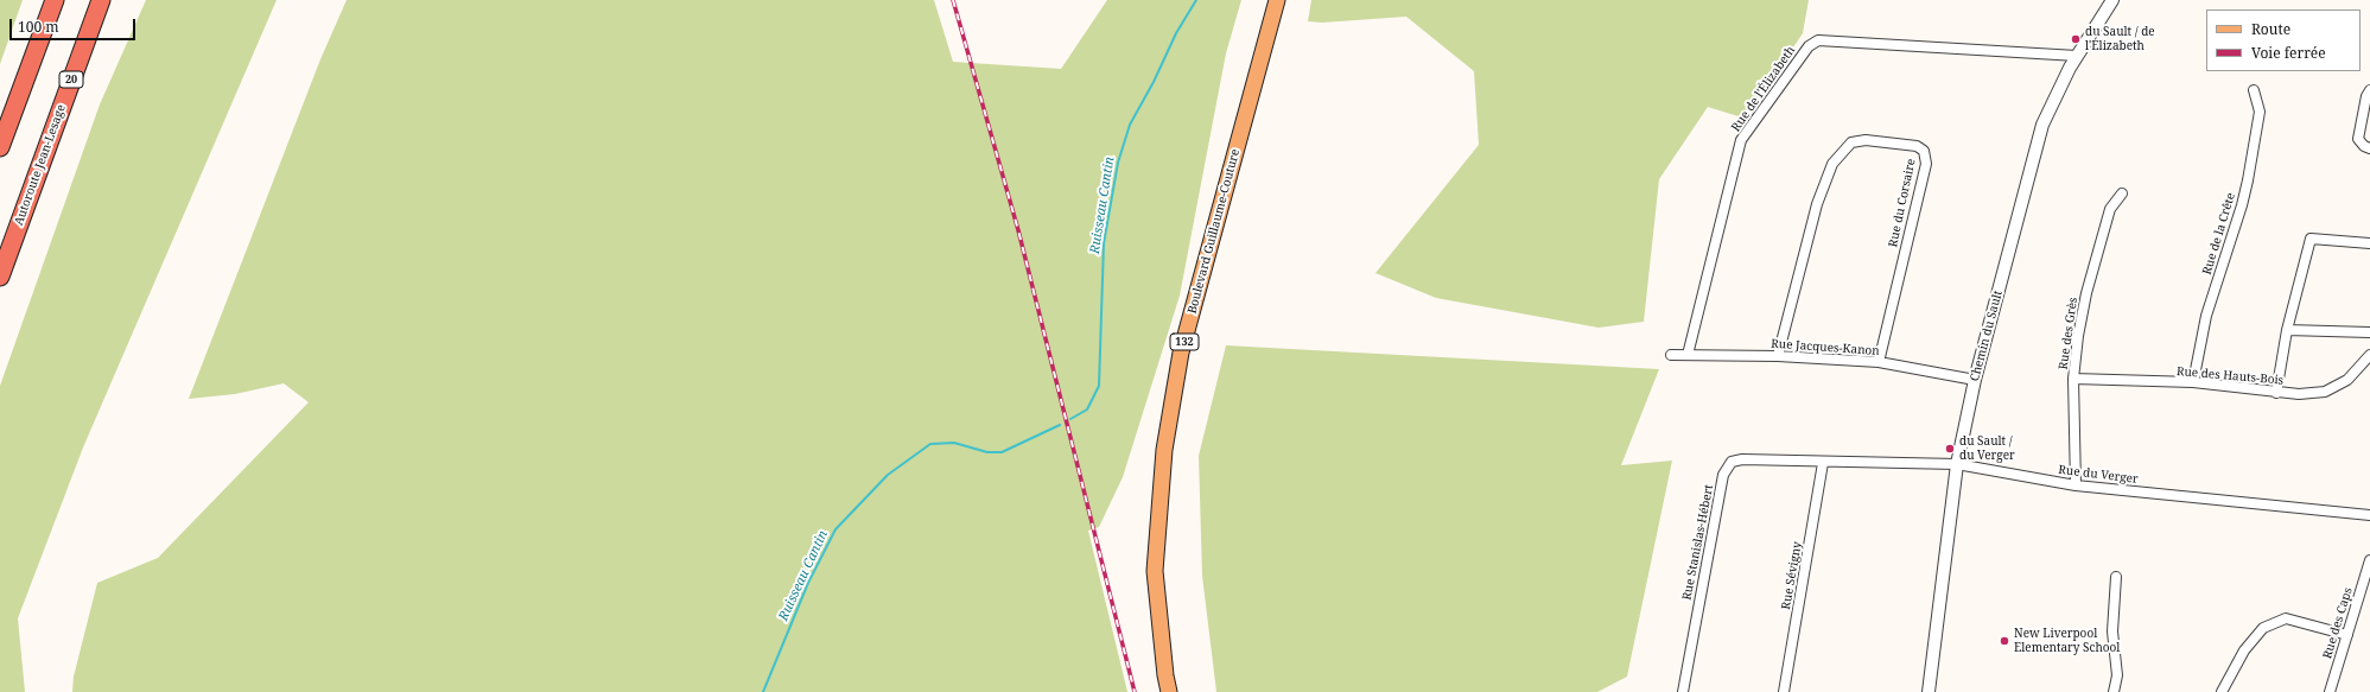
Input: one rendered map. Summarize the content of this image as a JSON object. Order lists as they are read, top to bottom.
{
  "streets": {
    "highway": ["20", "Autoroute Jean-Lesage"],
    "main road": ["Boulevard Guillaume-Couture", "132"],
    "street": [
      "Rue de l'Élizabeth",
      "Rue du Corsaire",
      "Rue de la Crête",
      "Rue des Grès",
      "Chemin du Sault",
      "Rue Jacques-Kanon",
      "Rue des Hauts-Bois",
      "Rue du Verger",
      "Rue Stanislas-Hébert",
      "Rue Sévigny",
      "Rue des Caps"
    ]
  },
  "crossings": [
    ["Rue de l'Élizabeth", "Chemin du Sault"],
    ["Rue de l'Élizabeth", "Rue Jacques-Kanon"],
    ["Rue du Corsaire", "Rue Jacques-Kanon"],
    ["Rue de la Crête", "Rue des Hauts-Bois"],
    ["Rue des Grès", "Rue des Hauts-Bois"],
    ["Rue des Grès", "Rue du Verger"],
    ["Chemin du Sault", "Rue Jacques-Kanon"],
    ["Chemin du Sault", "Rue du Verger"],
    ["Rue du Verger", "Rue Stanislas-Hébert"],
    ["Rue du Verger", "Rue Sévigny"],
    ["Rue Stanislas-Hébert", "Rue Sévigny"]
  ],
  "water": ["Ruisseau Cantin"],
  "places": ["du Sault / de l'Élizabeth", "du Sault / du Verger", "New Liverpool Elementary School"],
  "legend": ["Route", "Voie ferrée"],
  "scale_bar": "100 m"
}
